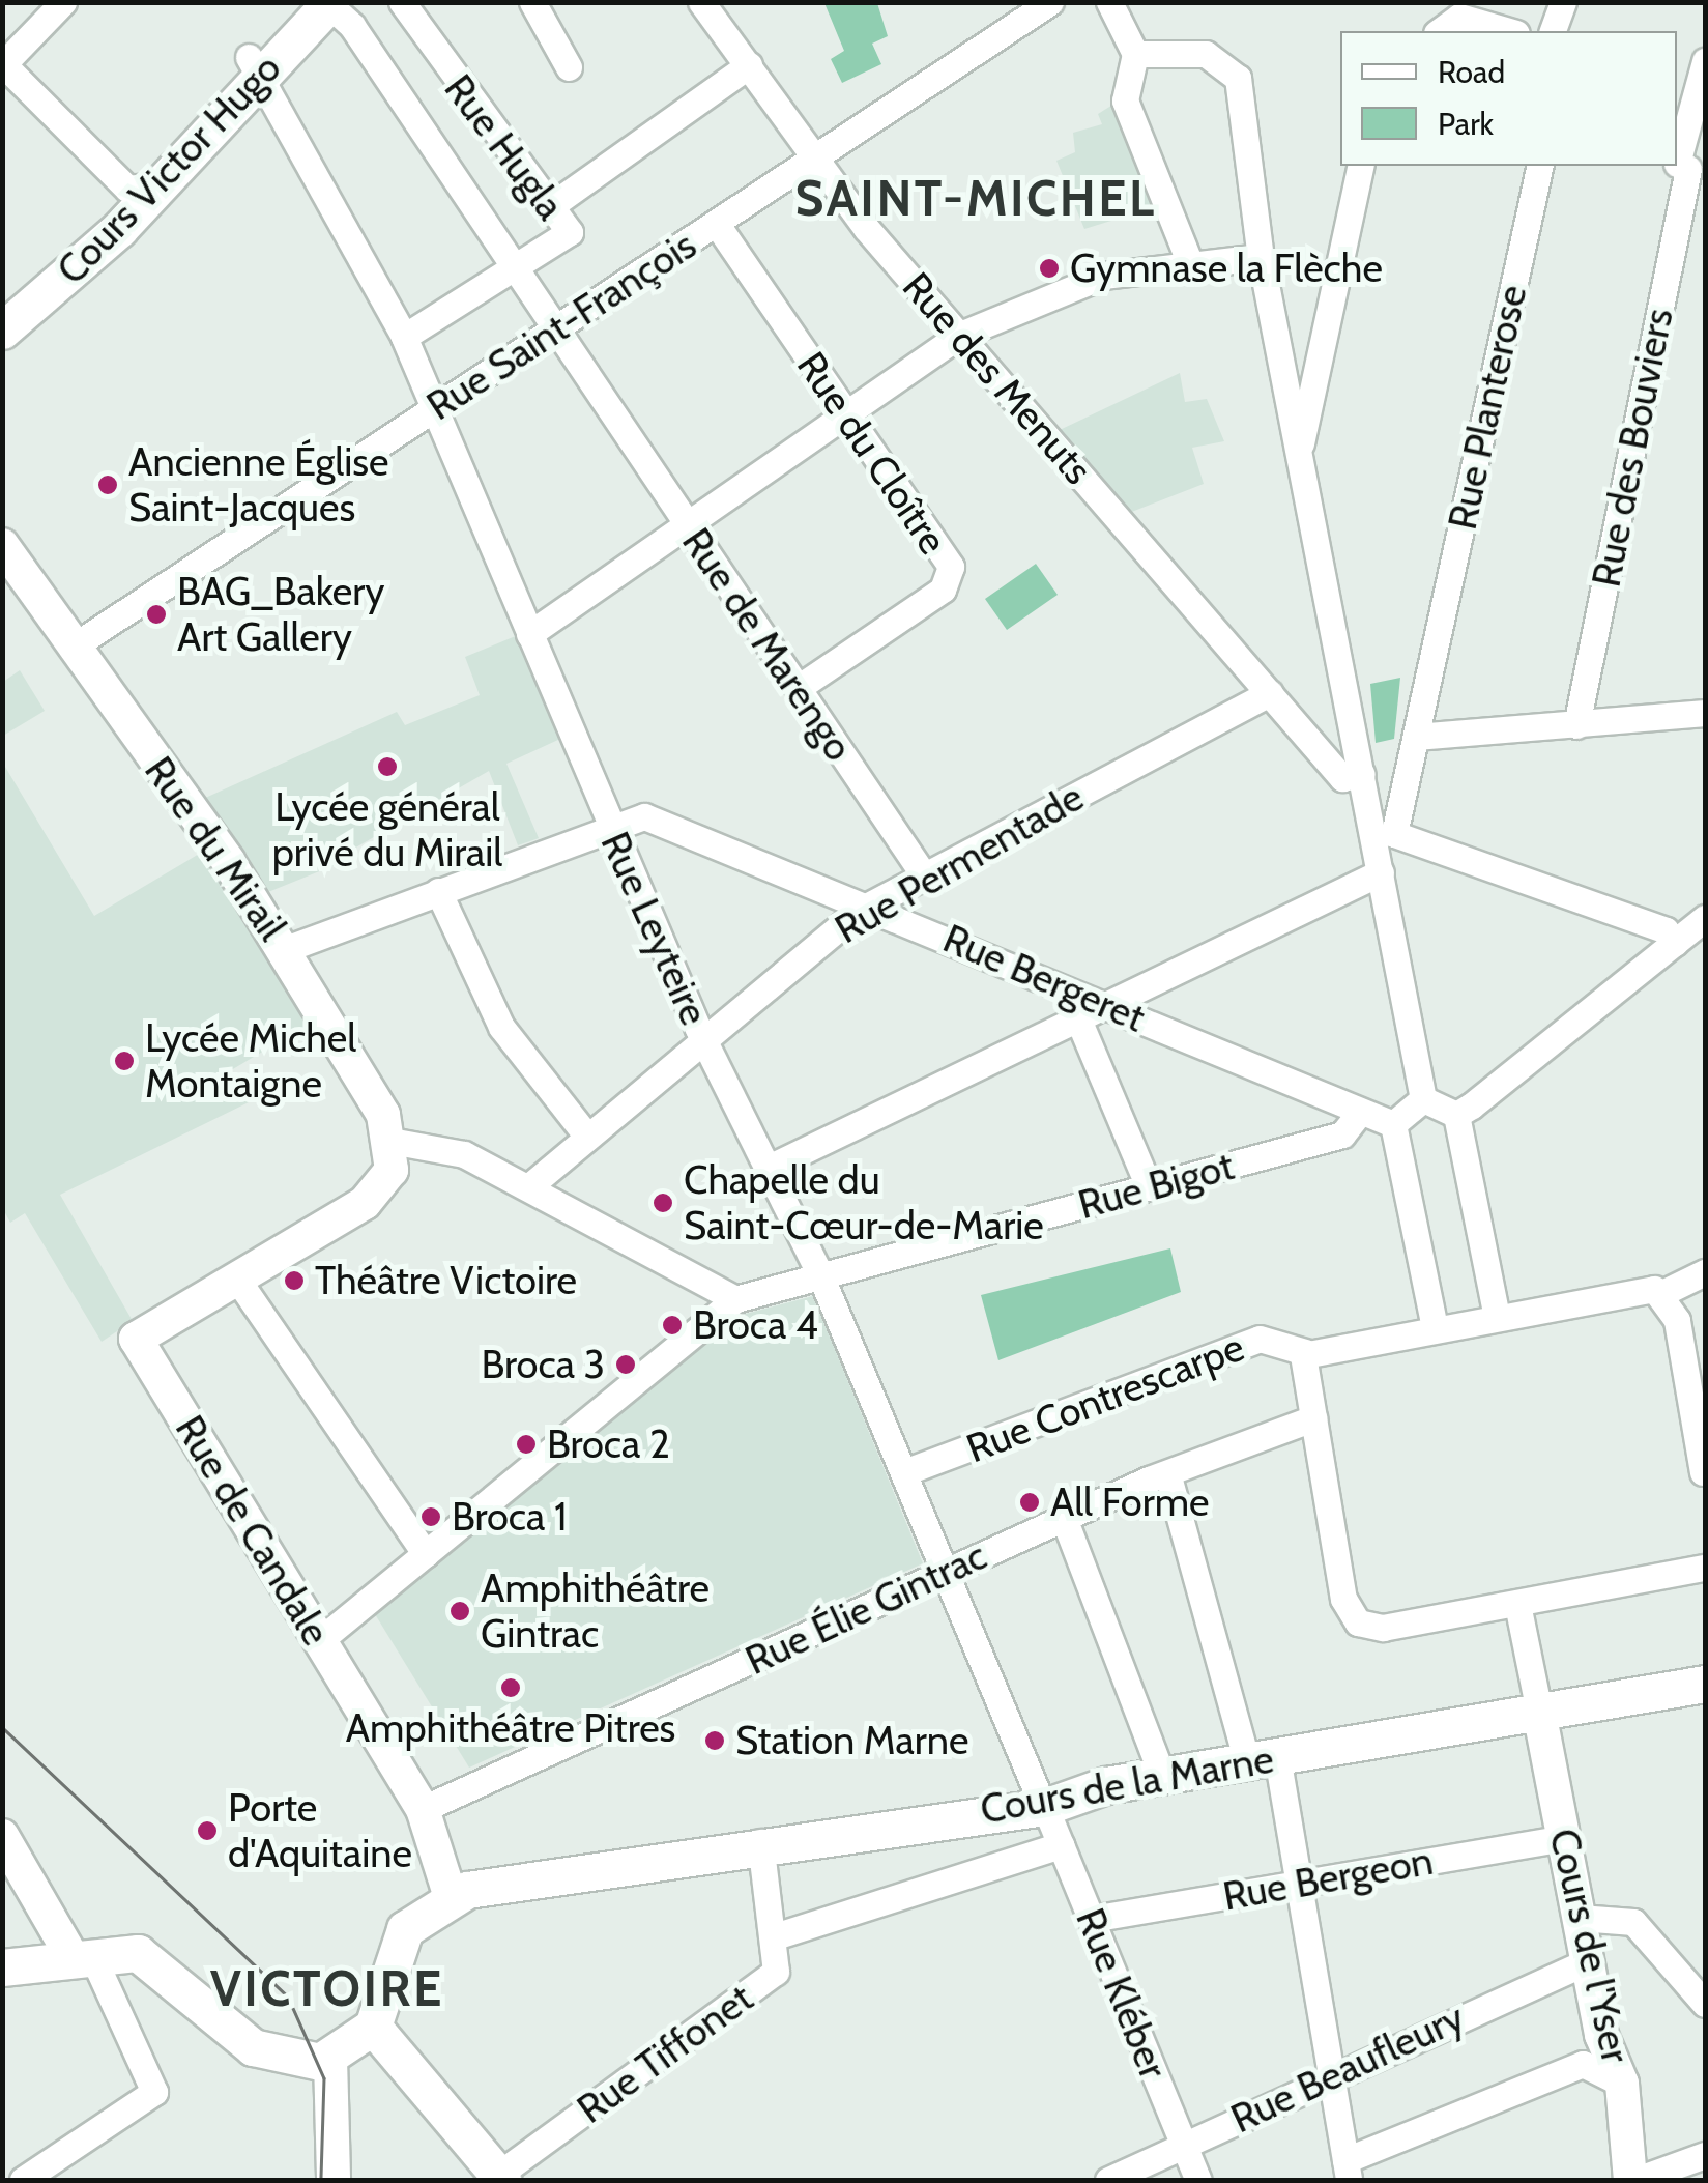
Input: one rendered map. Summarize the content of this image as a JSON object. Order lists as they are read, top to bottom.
{
  "streets": {
    "main road": ["Cours Victor Hugo", "Cours de la Marne"],
    "street": [
      "Rue Hugla",
      "Rue Saint-François",
      "Rue des Menuts",
      "Rue Planterose",
      "Rue des Bouviers",
      "Rue du Cloître",
      "Rue de Marengo",
      "Rue du Mirail",
      "Rue Permentade",
      "Rue Leyteire",
      "Rue Bergeret",
      "Rue Bigot",
      "Rue Contrescarpe",
      "Rue de Candale",
      "Rue Élie Gintrac",
      "Rue Bergeon",
      "Cours de l'Yser",
      "Rue Kléber",
      "Rue Tiffonet",
      "Rue Beaufleury"
    ]
  },
  "crossings": [
    ["Rue Hugla", "Rue de Marengo"],
    ["Rue Hugla", "Rue Leyteire"],
    ["Cours Victor Hugo", "Rue de Marengo"],
    ["Cours Victor Hugo", "Rue Leyteire"],
    ["Rue Saint-François", "Rue des Menuts"],
    ["Rue Saint-François", "Rue du Cloître"],
    ["Rue Saint-François", "Rue de Marengo"],
    ["Rue Saint-François", "Rue du Mirail"],
    ["Rue Saint-François", "Rue Leyteire"],
    ["Rue des Menuts", "Rue Permentade"],
    ["Rue du Cloître", "Rue de Marengo"],
    ["Rue de Marengo", "Rue Permentade"],
    ["Rue du Mirail", "Rue Bergeret"],
    ["Rue Permentade", "Rue Leyteire"],
    ["Rue Permentade", "Rue Bergeret"],
    ["Rue Leyteire", "Rue Bergeret"],
    ["Rue Leyteire", "Rue Bigot"],
    ["Rue Leyteire", "Rue Contrescarpe"],
    ["Rue Leyteire", "Rue Élie Gintrac"],
    ["Rue Leyteire", "Cours de la Marne"],
    ["Rue Leyteire", "Rue Kléber"],
    ["Rue Bergeret", "Rue Bigot"],
    ["Rue de Candale", "Rue Élie Gintrac"],
    ["Rue de Candale", "Cours de la Marne"],
    ["Cours de la Marne", "Cours de l'Yser"],
    ["Cours de la Marne", "Rue Kléber"],
    ["Cours de la Marne", "Rue Tiffonet"],
    ["Rue Bergeon", "Cours de l'Yser"],
    ["Rue Bergeon", "Rue Kléber"],
    ["Cours de l'Yser", "Rue Beaufleury"],
    ["Rue Kléber", "Rue Beaufleury"]
  ],
  "districts": ["SAINT-MICHEL", "VICTOIRE"],
  "places": [
    "Gymnase la Flèche",
    "Ancienne Église Saint-Jacques",
    "BAG_Bakery Art Gallery",
    "Lycée général privé du Mirail",
    "Lycée Michel Montaigne",
    "Chapelle du Saint-Cœur-de-Marie",
    "Théâtre Victoire",
    "Broca 4",
    "Broca 3",
    "Broca 2",
    "All Forme",
    "Broca 1",
    "Amphithéâtre Gintrac",
    "Amphithéâtre Pitres",
    "Station Marne",
    "Porte d'Aquitaine"
  ],
  "legend": ["Road", "Park"]
}
